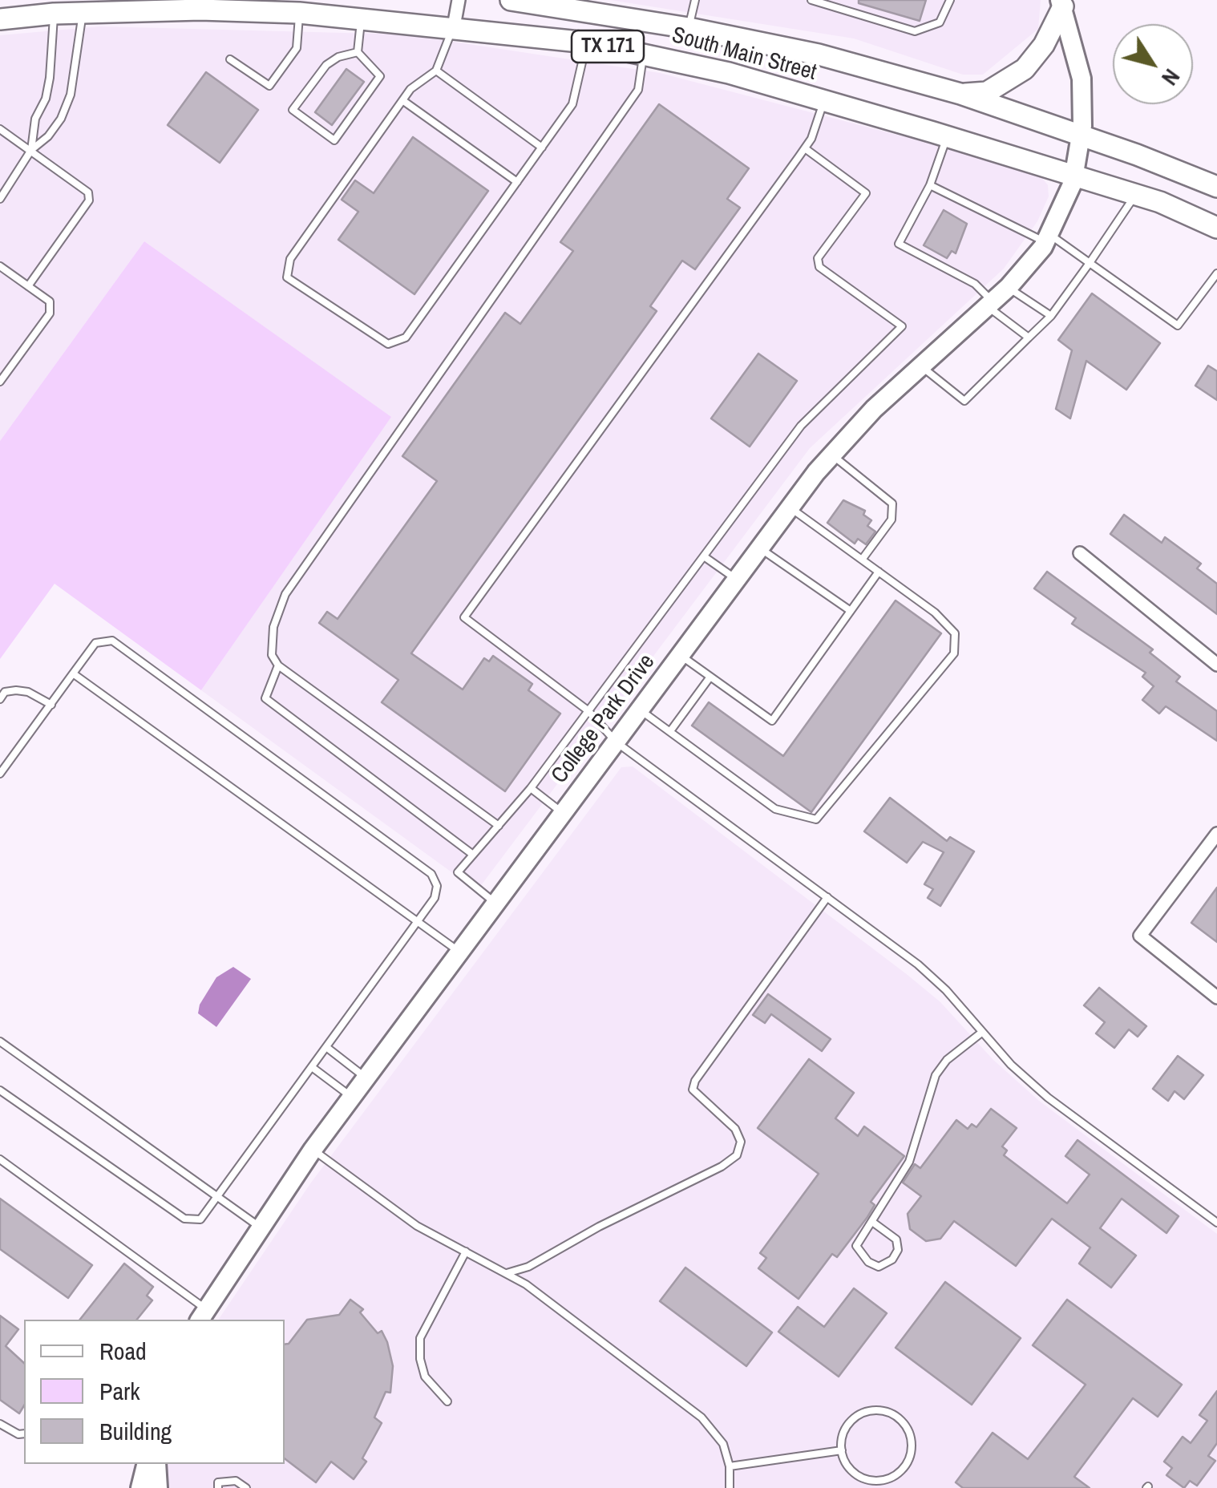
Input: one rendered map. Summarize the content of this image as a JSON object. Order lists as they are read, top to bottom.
{
  "streets": {
    "main road": ["TX 171", "South Main Street"],
    "street": ["College Park Drive"]
  },
  "crossings": [
    ["South Main Street", "College Park Drive"]
  ],
  "legend": ["Road", "Park", "Building"],
  "north": "bottom right"
}
